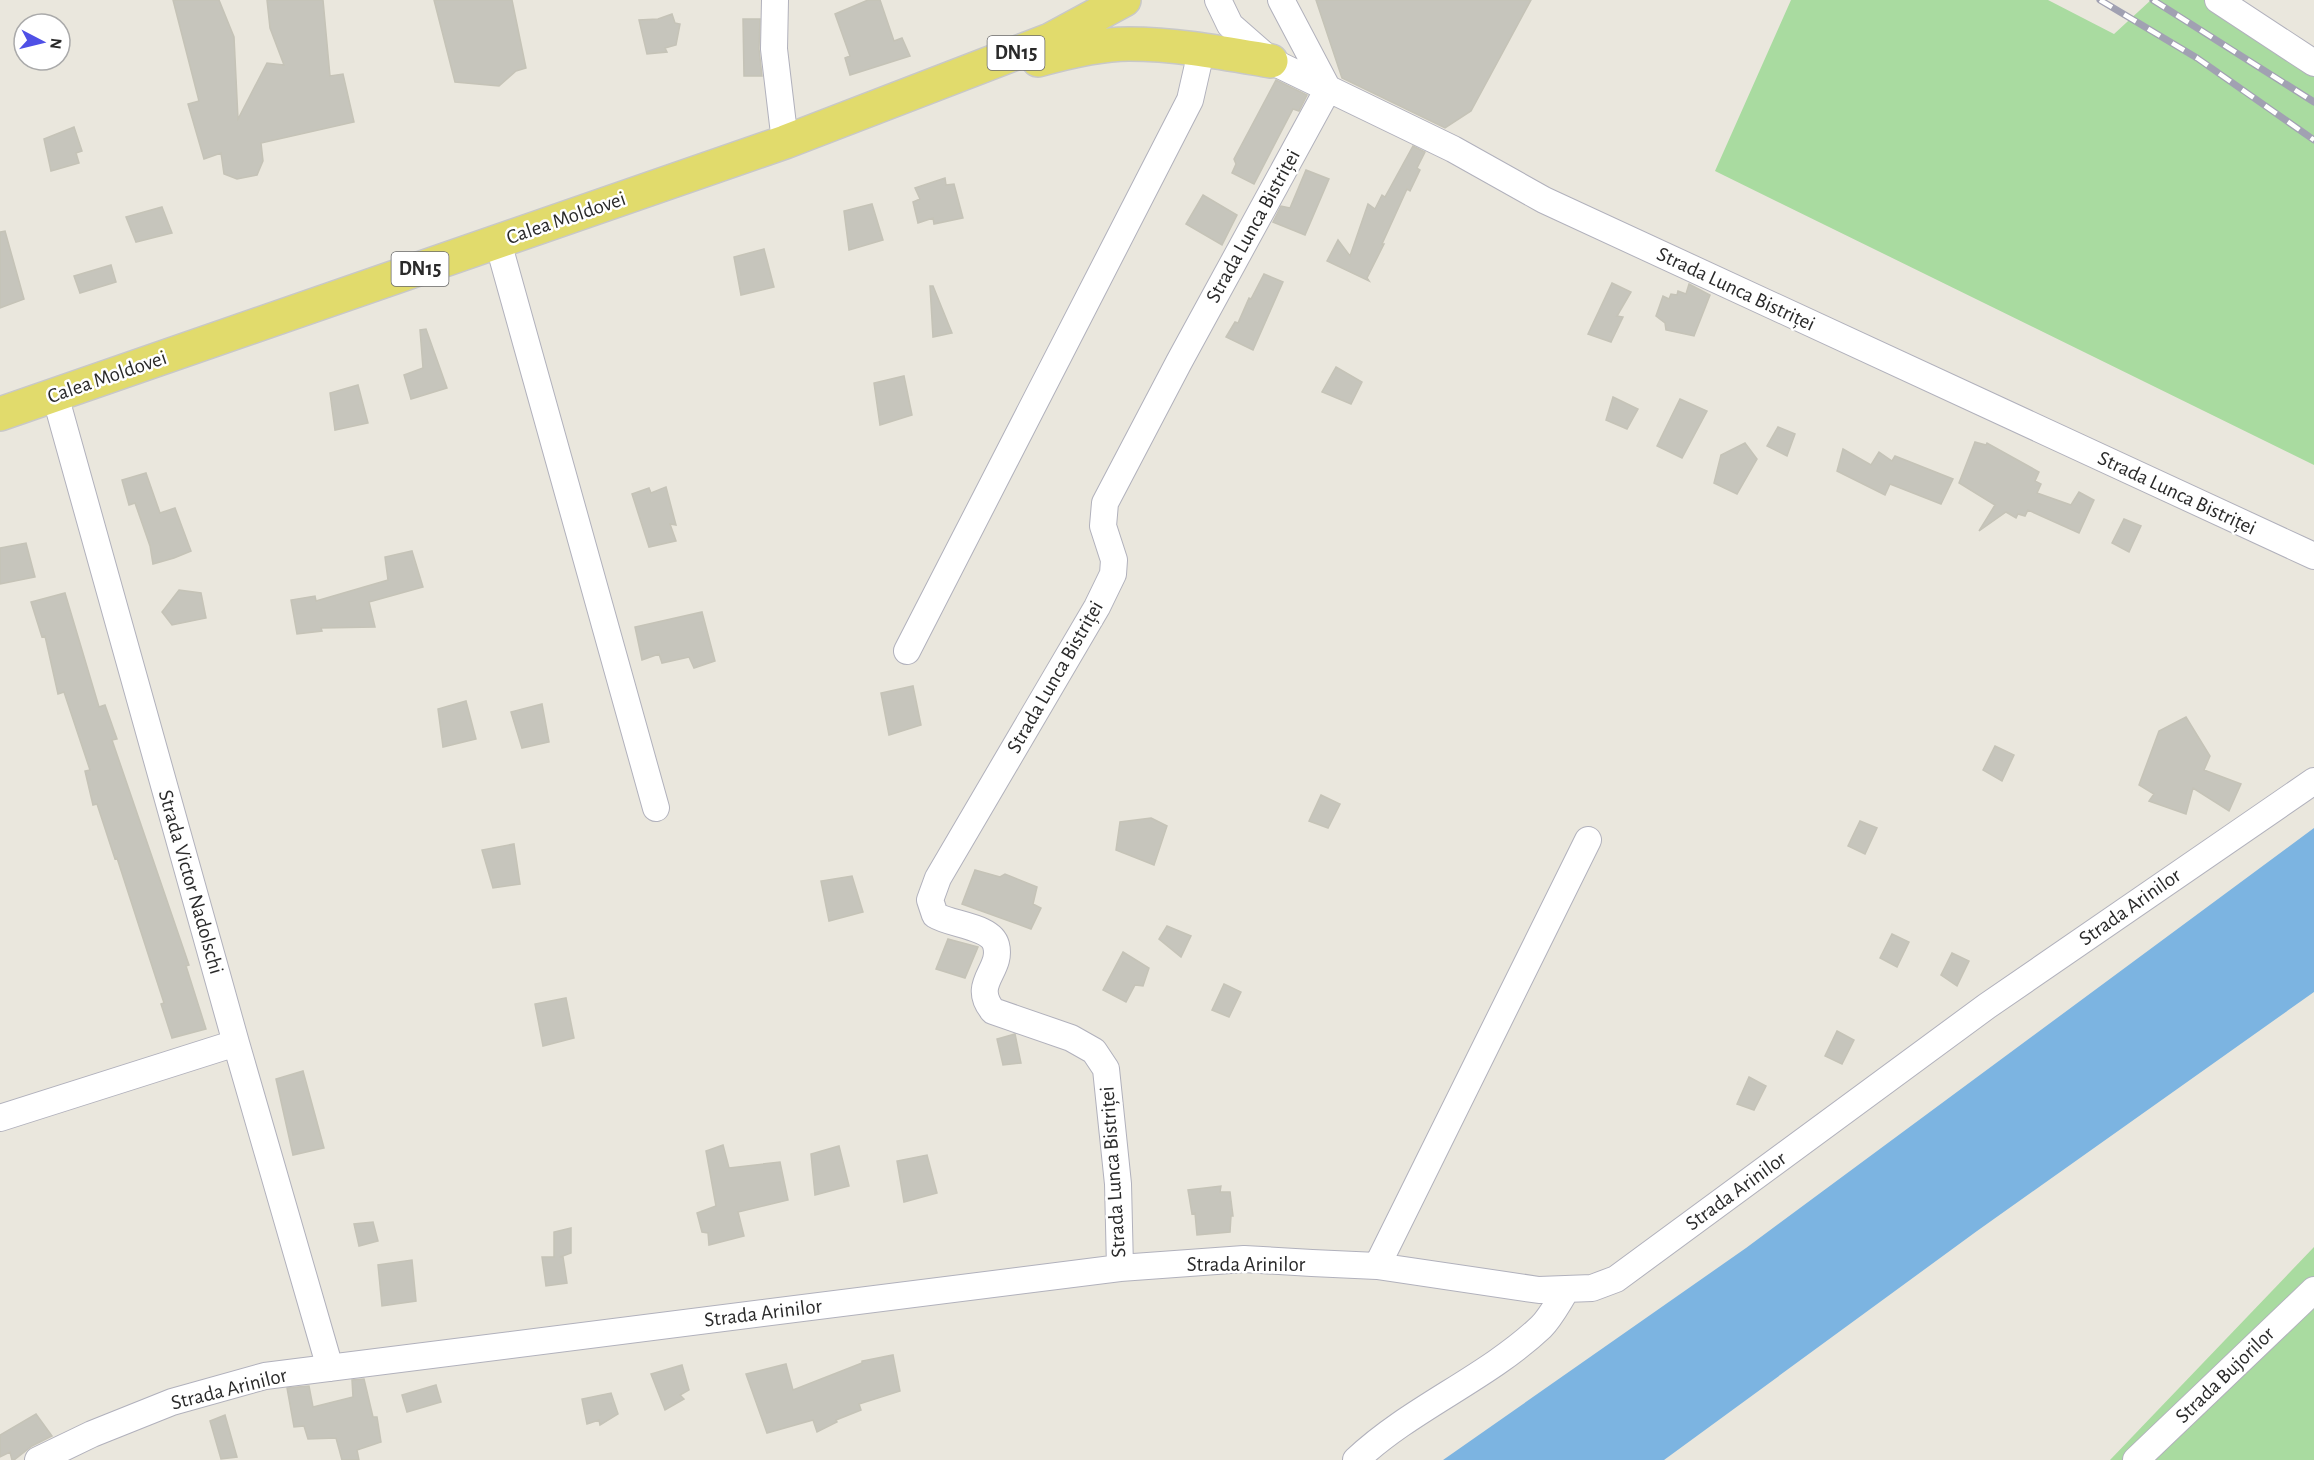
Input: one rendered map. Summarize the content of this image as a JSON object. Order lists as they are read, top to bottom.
{
  "streets": {
    "main road": ["DN15", "Calea Moldovei"],
    "street": [
      "Strada Lunca Bistriței",
      "Strada Victor Nadolschi",
      "Strada Arinilor",
      "Strada Bujorilor"
    ]
  },
  "crossings": [
    ["Calea Moldovei", "Strada Victor Nadolschi"],
    ["Strada Lunca Bistriței", "Strada Arinilor"],
    ["Strada Victor Nadolschi", "Strada Arinilor"]
  ],
  "north": "right"
}
